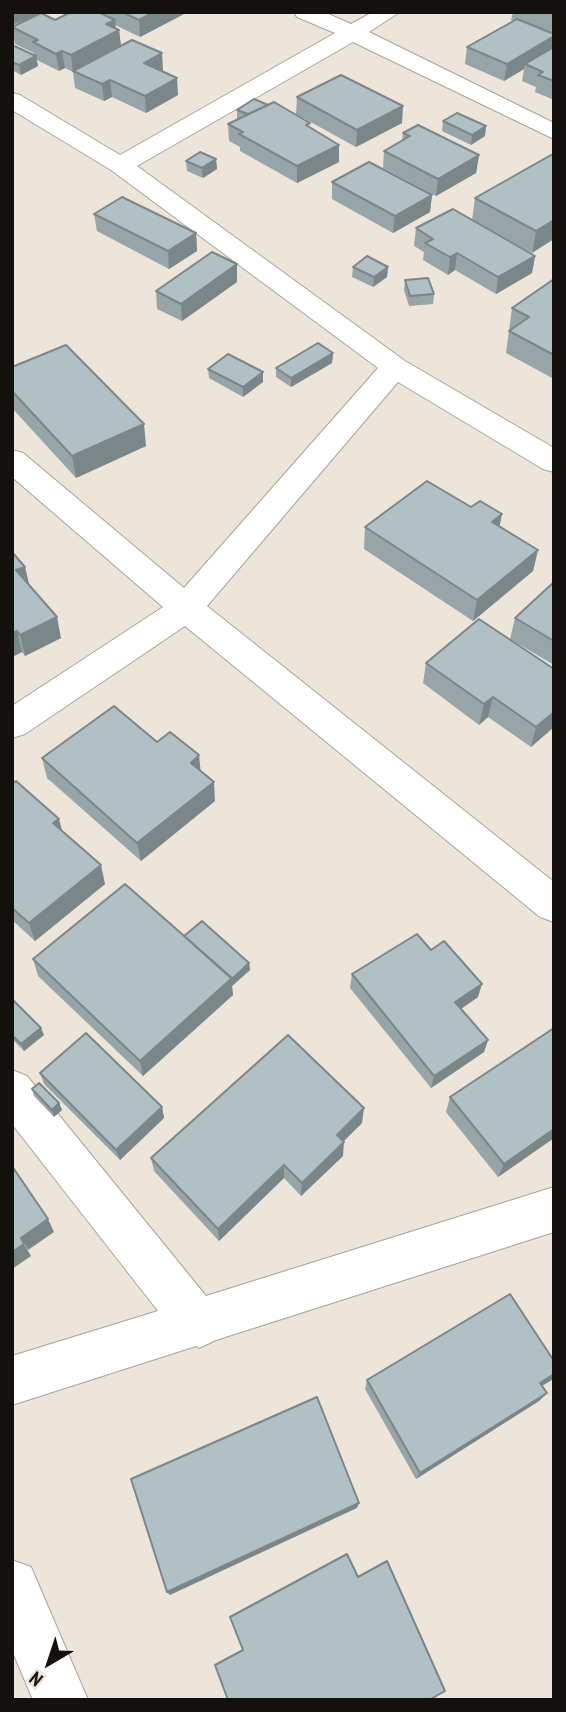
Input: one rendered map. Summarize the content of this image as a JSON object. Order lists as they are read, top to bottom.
{
  "north": "bottom left"
}
